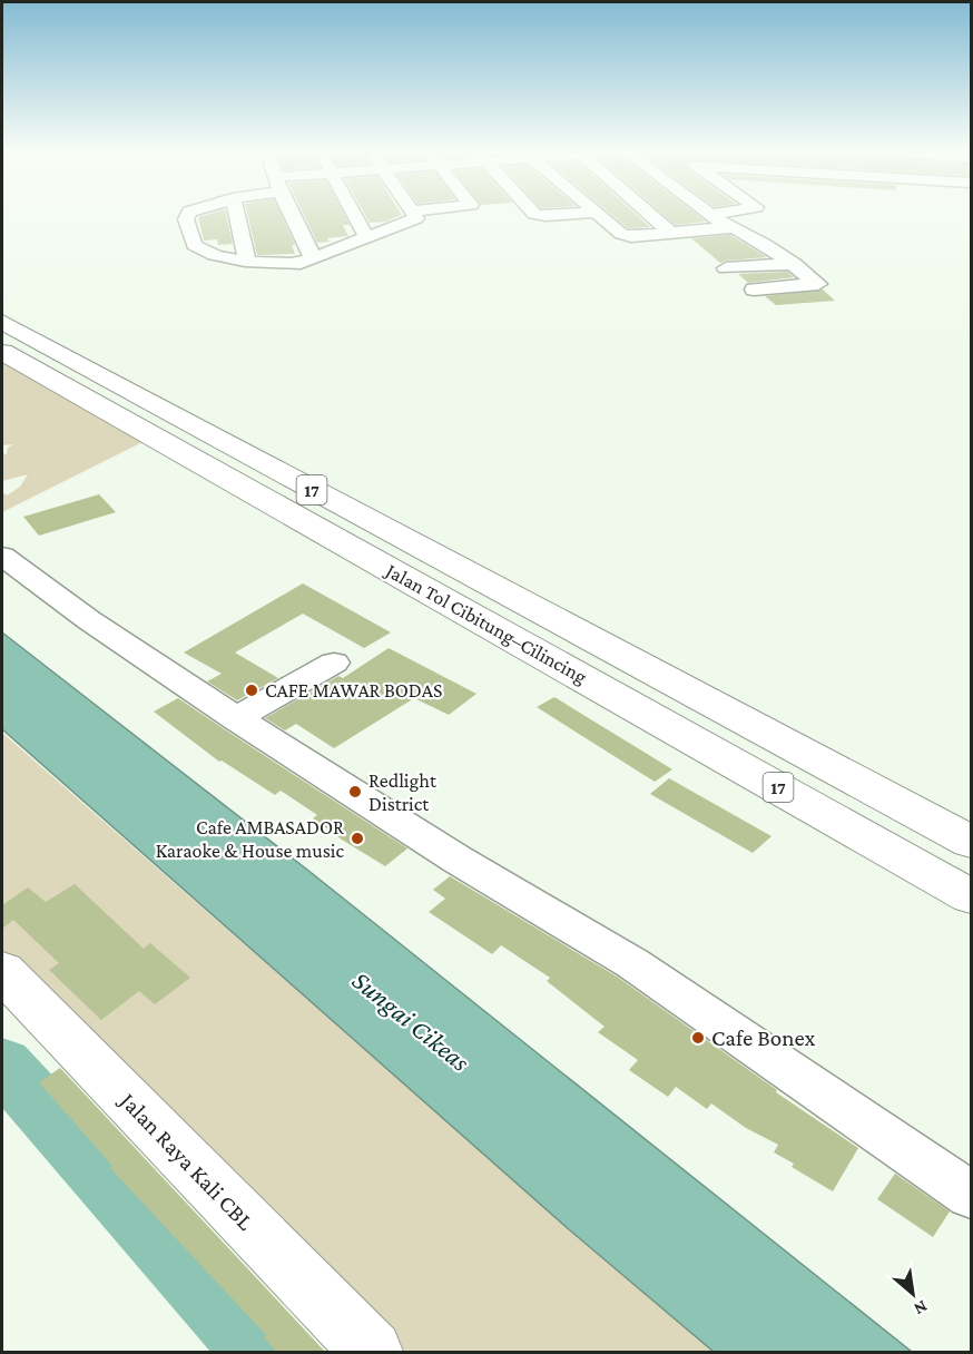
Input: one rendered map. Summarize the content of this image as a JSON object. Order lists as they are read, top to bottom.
{
  "streets": {
    "main road": ["17", "Jalan Tol Cibitung–Cilincing", "Jalan Raya Kali CBL"]
  },
  "water": ["Sungai Cikeas"],
  "places": [
    "CAFE MAWAR BODAS",
    "Redlight District",
    "Cafe AMBASADOR Karaoke & House music",
    "Cafe Bonex"
  ],
  "north": "bottom right"
}
